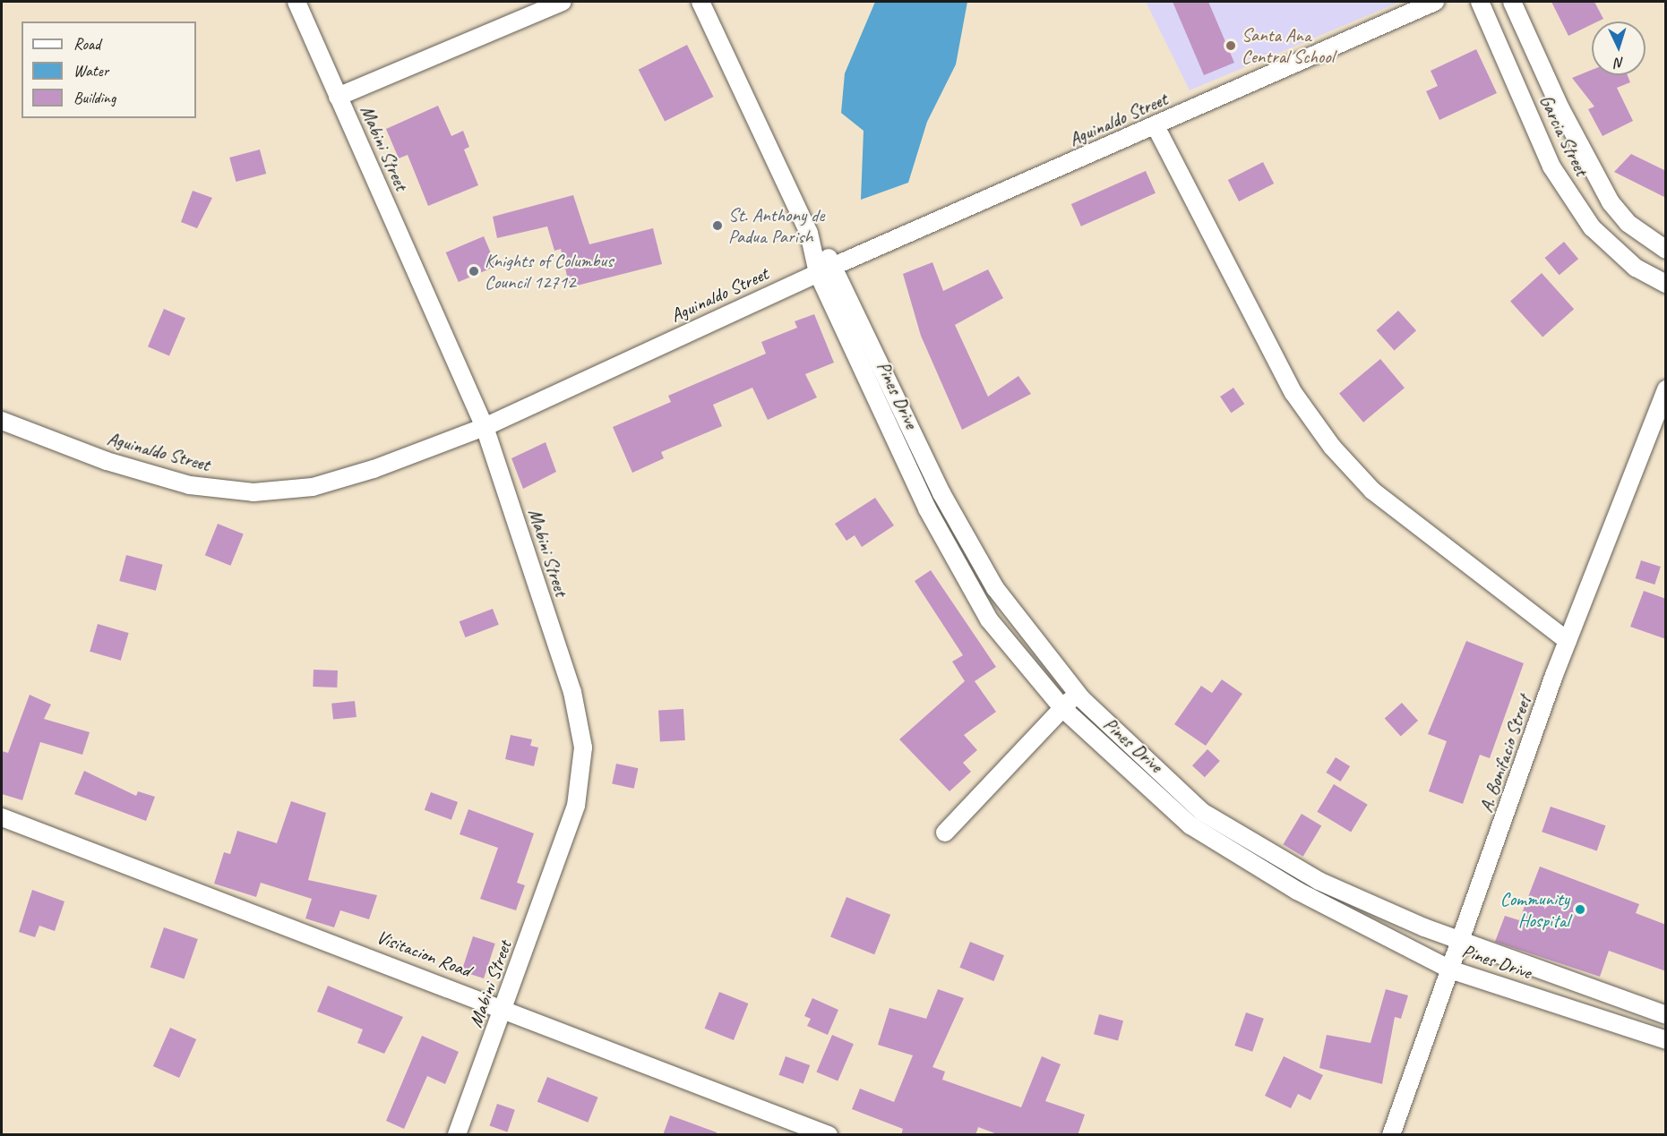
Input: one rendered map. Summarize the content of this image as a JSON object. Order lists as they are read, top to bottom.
{
  "streets": {
    "street": [
      "Aguinaldo Street",
      "Garcia Street",
      "Mabini Street",
      "Pines Drive",
      "A. Bonifacio Street",
      "Visitacion Road"
    ]
  },
  "crossings": [
    ["Aguinaldo Street", "Mabini Street"],
    ["Aguinaldo Street", "Pines Drive"],
    ["Mabini Street", "Visitacion Road"],
    ["Pines Drive", "A. Bonifacio Street"]
  ],
  "places": [
    "Santa Ana Central School",
    "St. Anthony de Padua Parish",
    "Knights of Columbus Council 12712",
    "Community Hospital"
  ],
  "legend": ["Road", "Water", "Building"],
  "north": "bottom"
}
